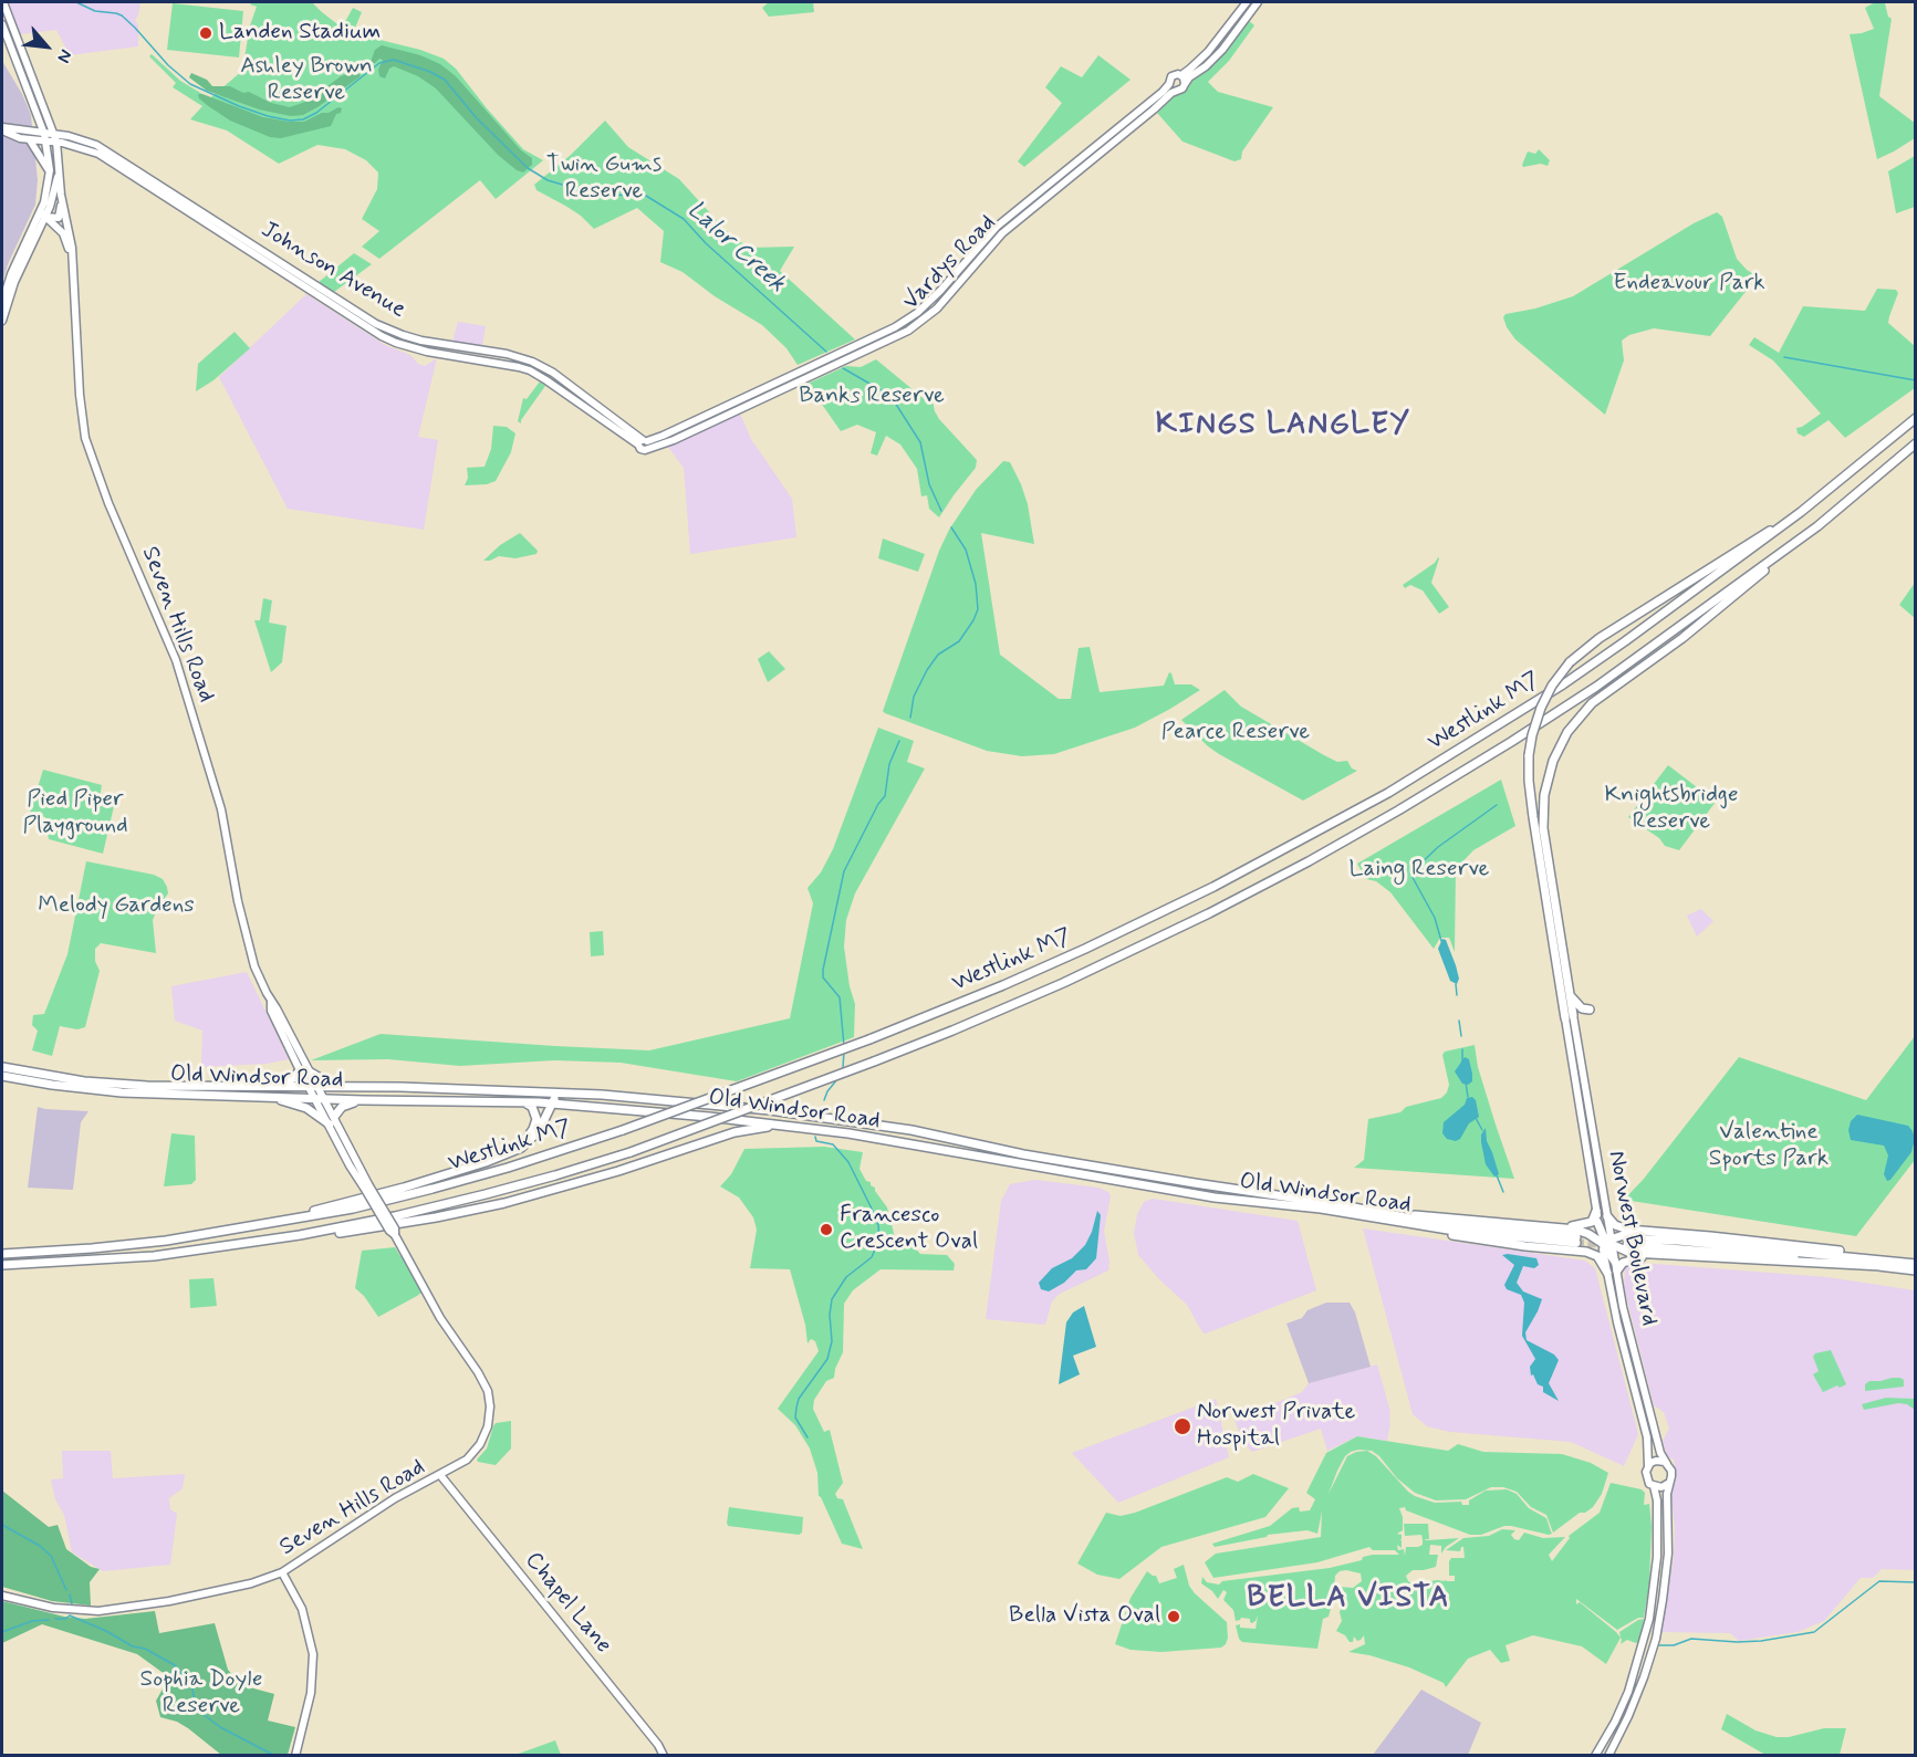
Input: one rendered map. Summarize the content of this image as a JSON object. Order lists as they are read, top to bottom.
{
  "streets": {
    "highway": ["Westlink M7", "Old Windsor Road"],
    "main road": [
      "Vardys Road",
      "Johnson Avenue",
      "Seven Hills Road",
      "Norwest Boulevard",
      "Chapel Lane"
    ]
  },
  "crossings": [
    ["Vardys Road", "Johnson Avenue"],
    ["Johnson Avenue", "Seven Hills Road"],
    ["Seven Hills Road", "Old Windsor Road"],
    ["Seven Hills Road", "Chapel Lane"]
  ],
  "districts": ["KINGS LANGLEY", "BELLA VISTA"],
  "water": ["Lalor Creek"],
  "parks": [
    "Ashley Brown Reserve",
    "Twin Gums Reserve",
    "Endeavour Park",
    "Banks Reserve",
    "Pearce Reserve",
    "Knightsbridge Reserve",
    "Pied Piper Playground",
    "Laing Reserve",
    "Melody Gardens",
    "Valentine Sports Park",
    "Sophia Doyle Reserve"
  ],
  "places": [
    "Landen Stadium",
    "Francesco Crescent Oval",
    "Norwest Private Hospital",
    "Bella Vista Oval"
  ],
  "north": "bottom right"
}
